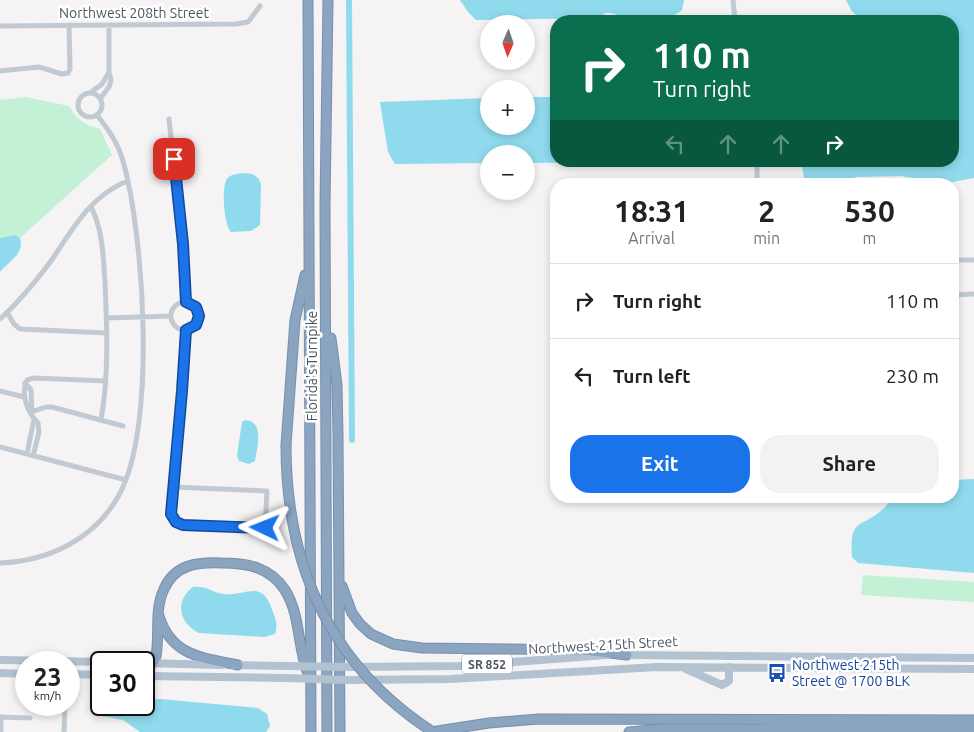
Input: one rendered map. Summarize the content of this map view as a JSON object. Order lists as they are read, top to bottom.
{
  "streets": {
    "highway": ["Florida's Turnpike"],
    "main road": ["Northwest 215th Street", "SR 852"],
    "street": ["Northwest 208th Street"]
  },
  "places": {
    "bus stop": ["Northwest 215th Street @ 1700 BLK"]
  },
  "north": "bottom",
  "page": {
    "map_buttons": ["+", "−"],
    "turn": ["110 m", "Turn right"],
    "eta": [
      "18:31",
      "Arrival",
      "2",
      "min",
      "530",
      "m"
    ],
    "list": [
      {
        "name": "Turn right",
        "value": "110 m"
      },
      {
        "name": "Turn left",
        "value": "230 m"
      }
    ],
    "buttons": ["Exit", "Share"],
    "speed": "23 km/h",
    "limit": "30"
  }
}
